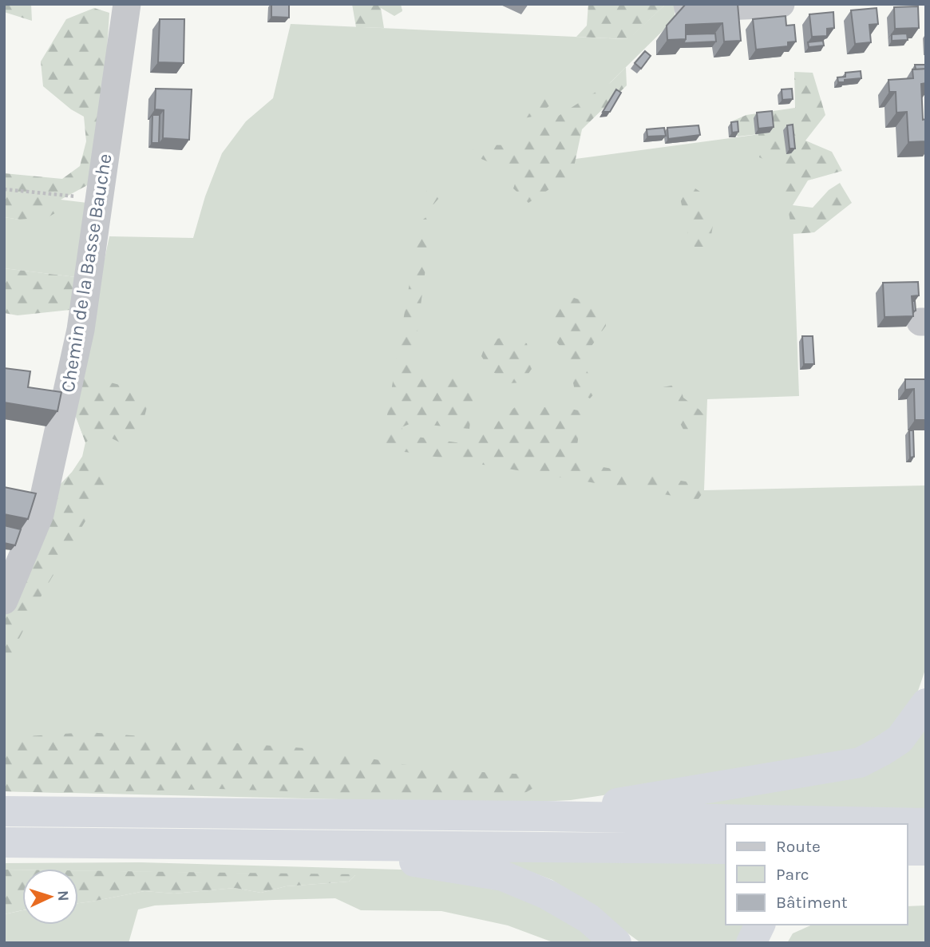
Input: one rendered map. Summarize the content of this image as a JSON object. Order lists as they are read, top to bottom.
{
  "streets": {
    "street": ["Chemin de la Basse Bauche"]
  },
  "legend": ["Route", "Parc", "Bâtiment"],
  "north": "right"
}
